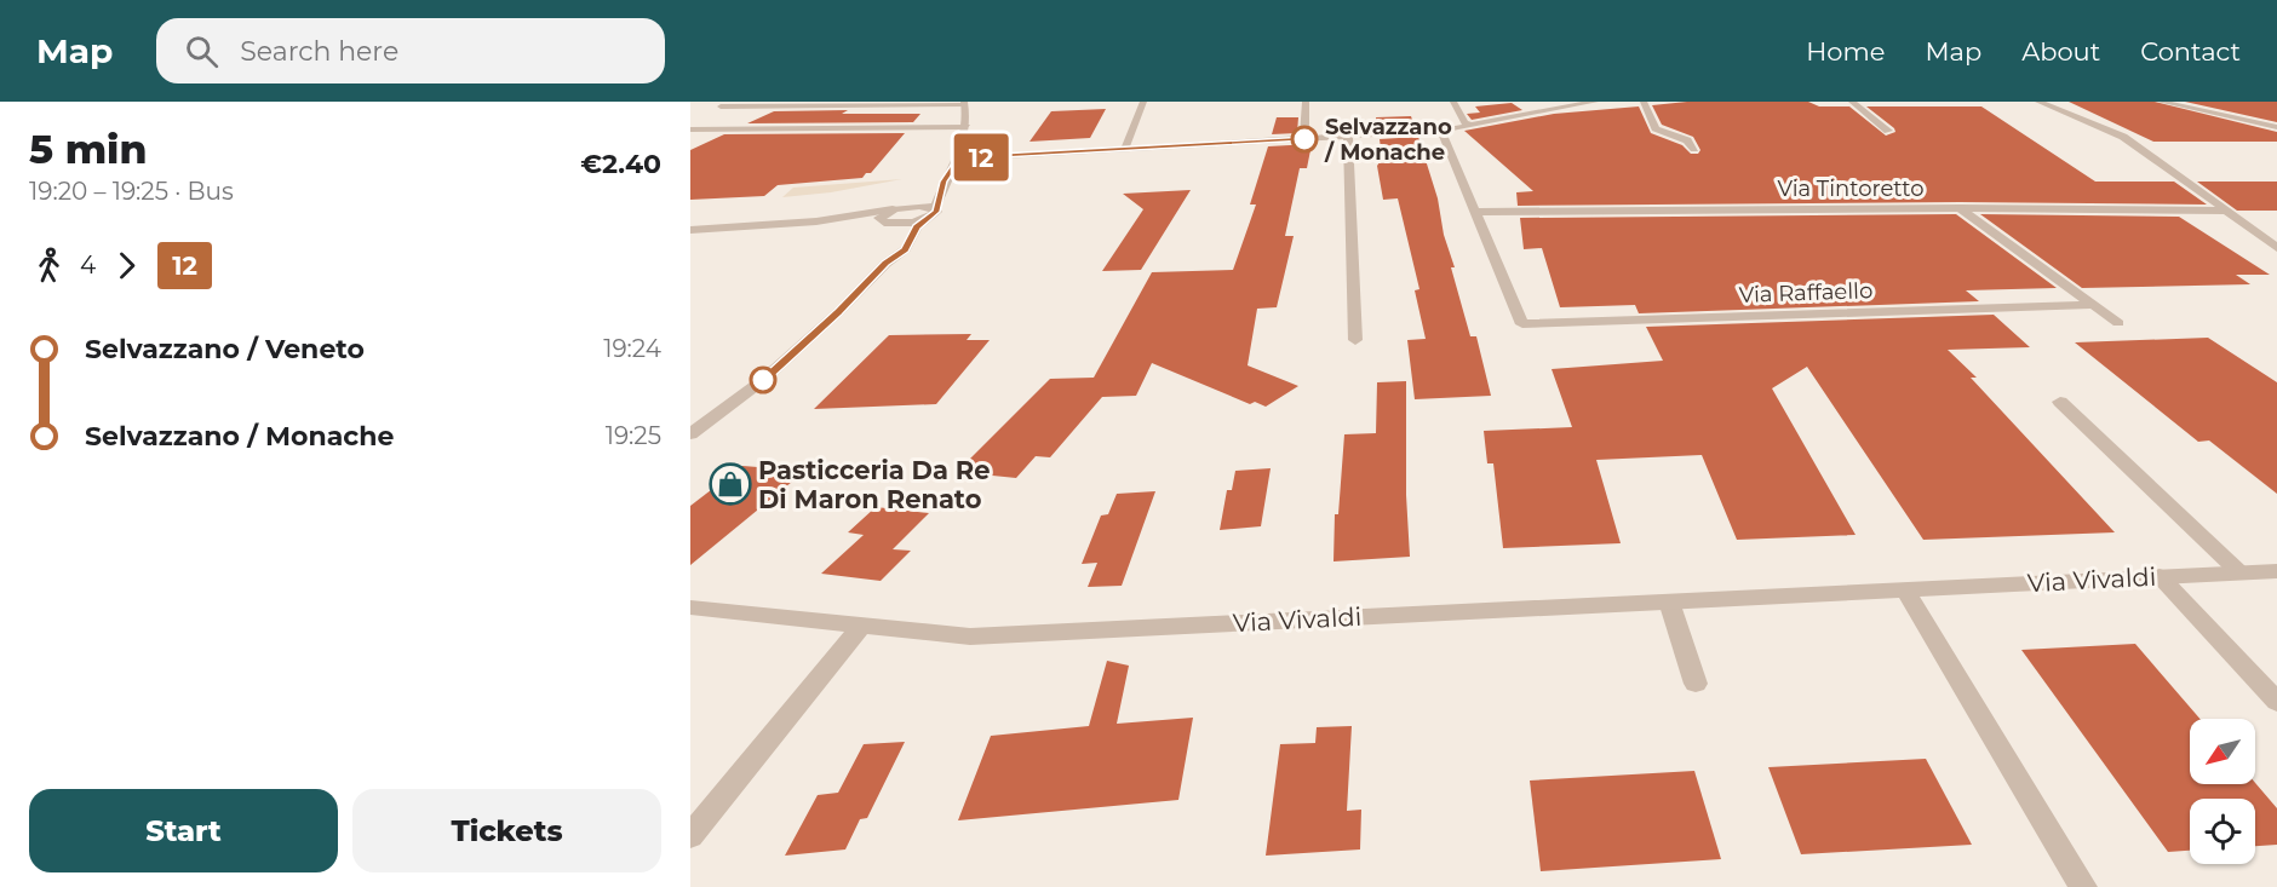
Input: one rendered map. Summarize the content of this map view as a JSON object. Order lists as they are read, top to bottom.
{
  "streets": {
    "street": ["Via Tintoretto", "Via Raffaello", "Via Vivaldi"]
  },
  "crossings": [
    ["Via Tintoretto", "Via Raffaello"]
  ],
  "places": {
    "other": ["Selvazzano / Monache"],
    "shop": ["Pasticceria Da Re Di Maron Renato"]
  },
  "lines": ["bus line 12"],
  "north": "bottom left",
  "page": {
    "header": "Map",
    "search": "Search here",
    "nav": [
      "Home",
      "Map",
      "About",
      "Contact"
    ],
    "heading": ["5 min", "19:20 – 19:25 · Bus", "€2.40"],
    "on_map": "12",
    "legs": ["4", "12"],
    "list": [
      {
        "name": "Selvazzano / Veneto",
        "value": "19:24"
      },
      {
        "name": "Selvazzano / Monache",
        "value": "19:25"
      }
    ],
    "buttons": ["Start", "Tickets"]
  }
}
